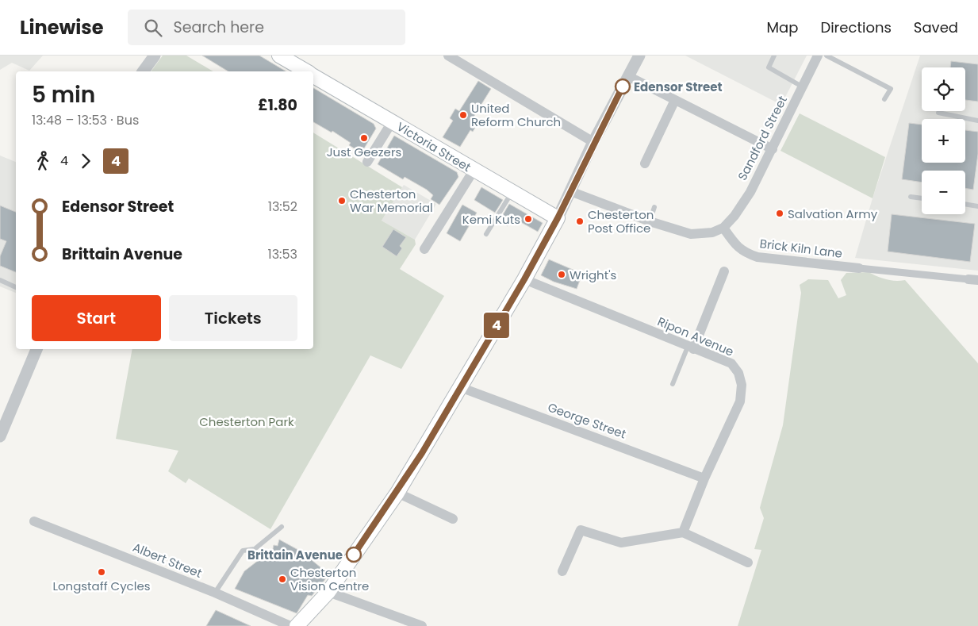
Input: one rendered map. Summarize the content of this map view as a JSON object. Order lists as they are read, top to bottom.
{
  "streets": {
    "main road": ["Victoria Street"],
    "street": [
      "Sandford Street",
      "Brick Kiln Lane",
      "Ripon Avenue",
      "George Street",
      "Albert Street"
    ]
  },
  "crossings": [
    ["Sandford Street", "Brick Kiln Lane"],
    ["Ripon Avenue", "George Street"]
  ],
  "parks": ["Chesterton Park"],
  "places": [
    "Edensor Street",
    "United Reform Church",
    "Just Geezers",
    "Chesterton War Memorial",
    "Salvation Army",
    "Kemi Kuts",
    "Chesterton Post Office",
    "Wright's",
    "Brittain Avenue",
    "Longstaff Cycles",
    "Chesterton Vision Centre"
  ],
  "lines": ["bus line 4"],
  "page": {
    "header": "Linewise",
    "search": "Search here",
    "nav": ["Map", "Directions", "Saved"],
    "on_map": "4",
    "map_buttons": ["+", "−"],
    "heading": ["5 min", "13:48 – 13:53 · Bus", "£1.80"],
    "legs": ["4", "4"],
    "list": [
      {
        "name": "Edensor Street",
        "value": "13:52"
      },
      {
        "name": "Brittain Avenue",
        "value": "13:53"
      }
    ],
    "buttons": ["Start", "Tickets"]
  }
}
